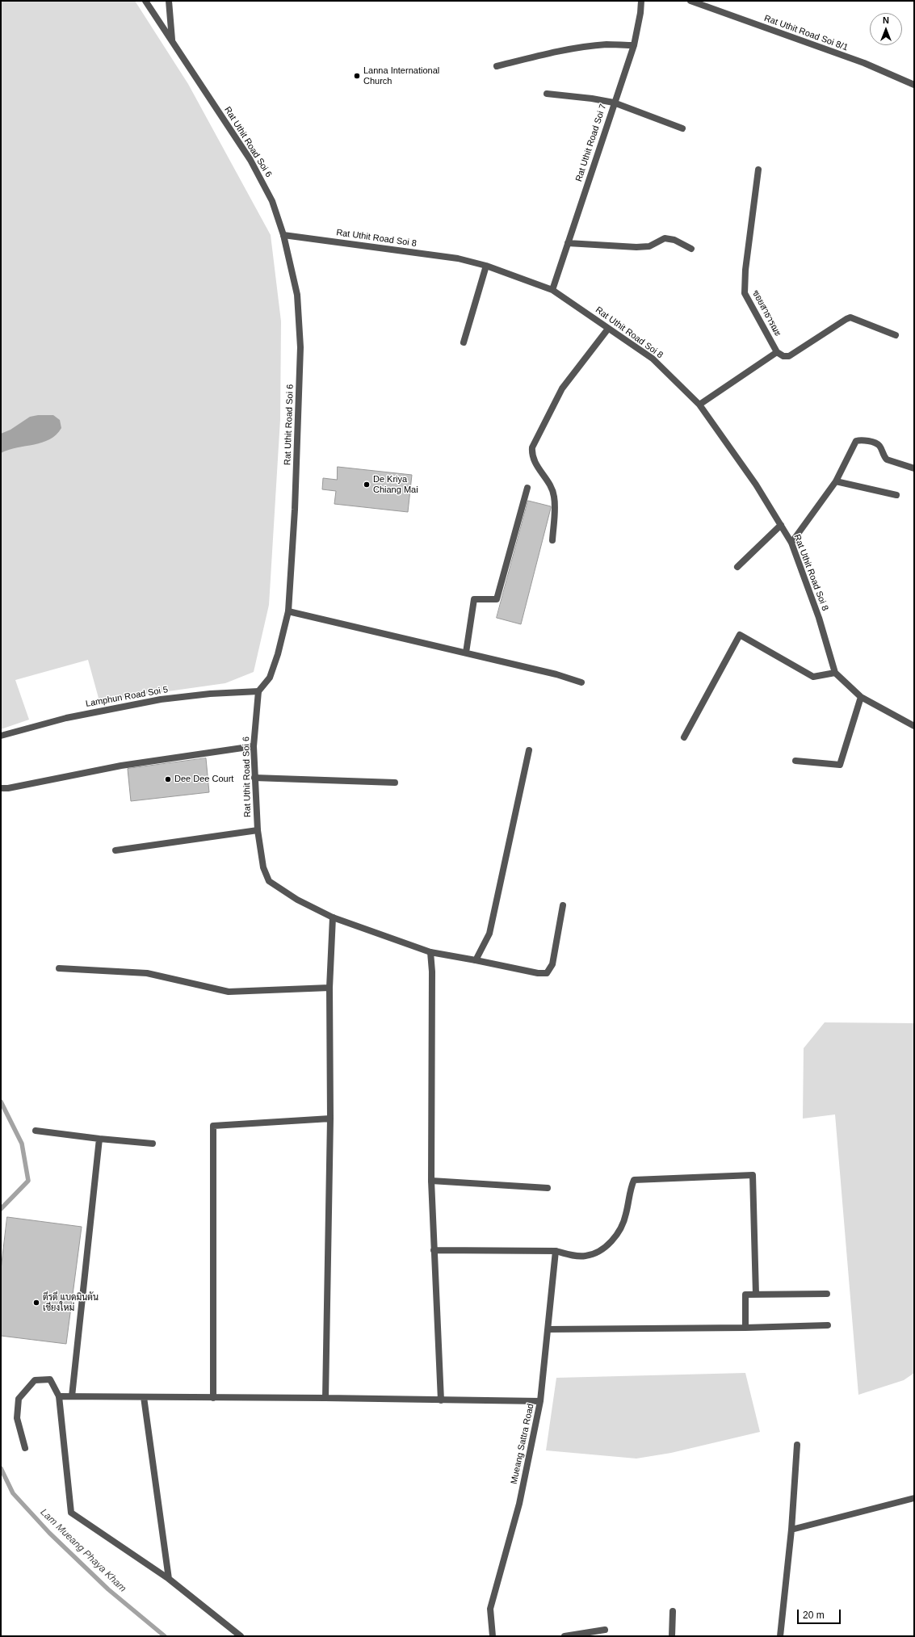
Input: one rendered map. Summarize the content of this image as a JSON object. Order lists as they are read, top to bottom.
{
  "streets": {
    "street": [
      "Rat Uthit Road Soi 8/1",
      "Rat Uthit Road Soi 6",
      "Rat Uthit Road Soi 7",
      "Rat Uthit Road Soi 8",
      "ซอยสาธารณะ",
      "Lamphun Road Soi 5",
      "Mueang Sattra Road"
    ]
  },
  "crossings": [
    ["Rat Uthit Road Soi 6", "Rat Uthit Road Soi 8"],
    ["Rat Uthit Road Soi 6", "Lamphun Road Soi 5"],
    ["Rat Uthit Road Soi 7", "Rat Uthit Road Soi 8"]
  ],
  "water": ["Lam Mueang Phaya Kham"],
  "places": [
    "Lanna International Church",
    "De Kriya Chiang Mai",
    "Dee Dee Court",
    "ตีรดี แบดมินตัน เชียงใหม่"
  ],
  "scale_bar": "20 m",
  "north": "top"
}
